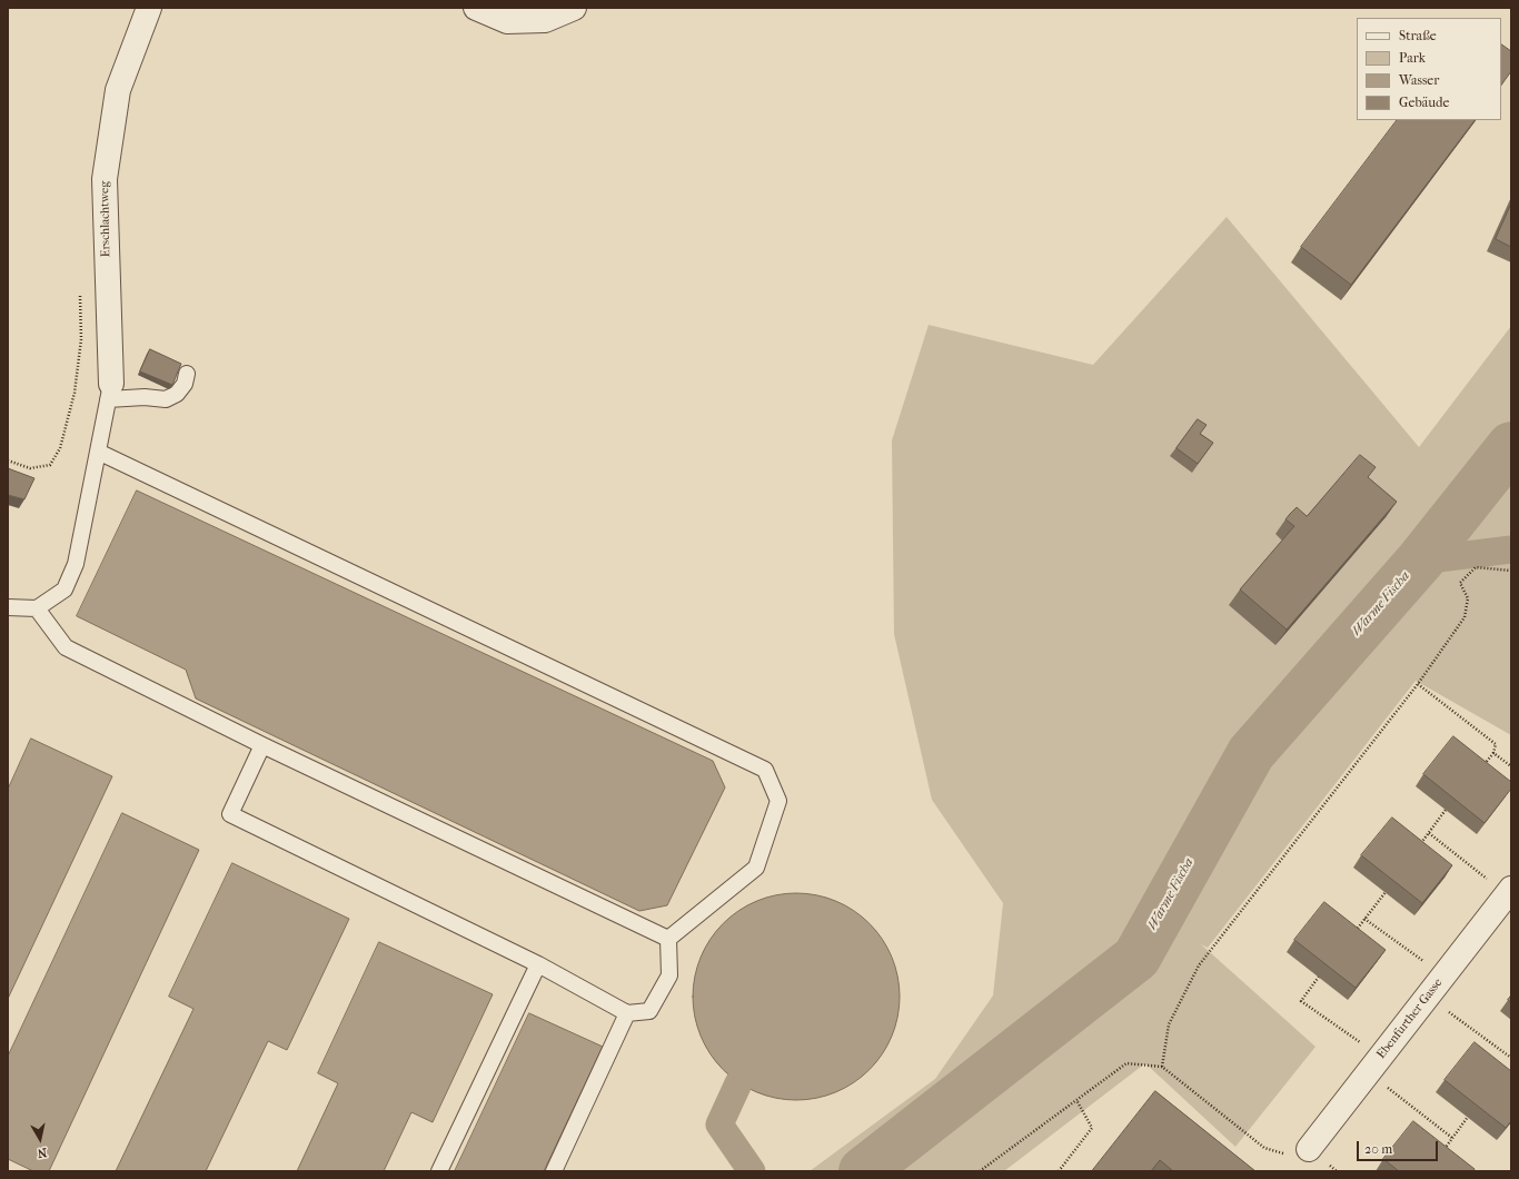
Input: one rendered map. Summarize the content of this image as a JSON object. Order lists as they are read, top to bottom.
{
  "streets": {
    "street": ["Erschlachtweg", "Ebenfurther Gasse"]
  },
  "water": ["Warme Fischa"],
  "legend": [
    "Straße",
    "Park",
    "Wasser",
    "Gebäude"
  ],
  "scale_bar": "20 m",
  "north": "bottom"
}
